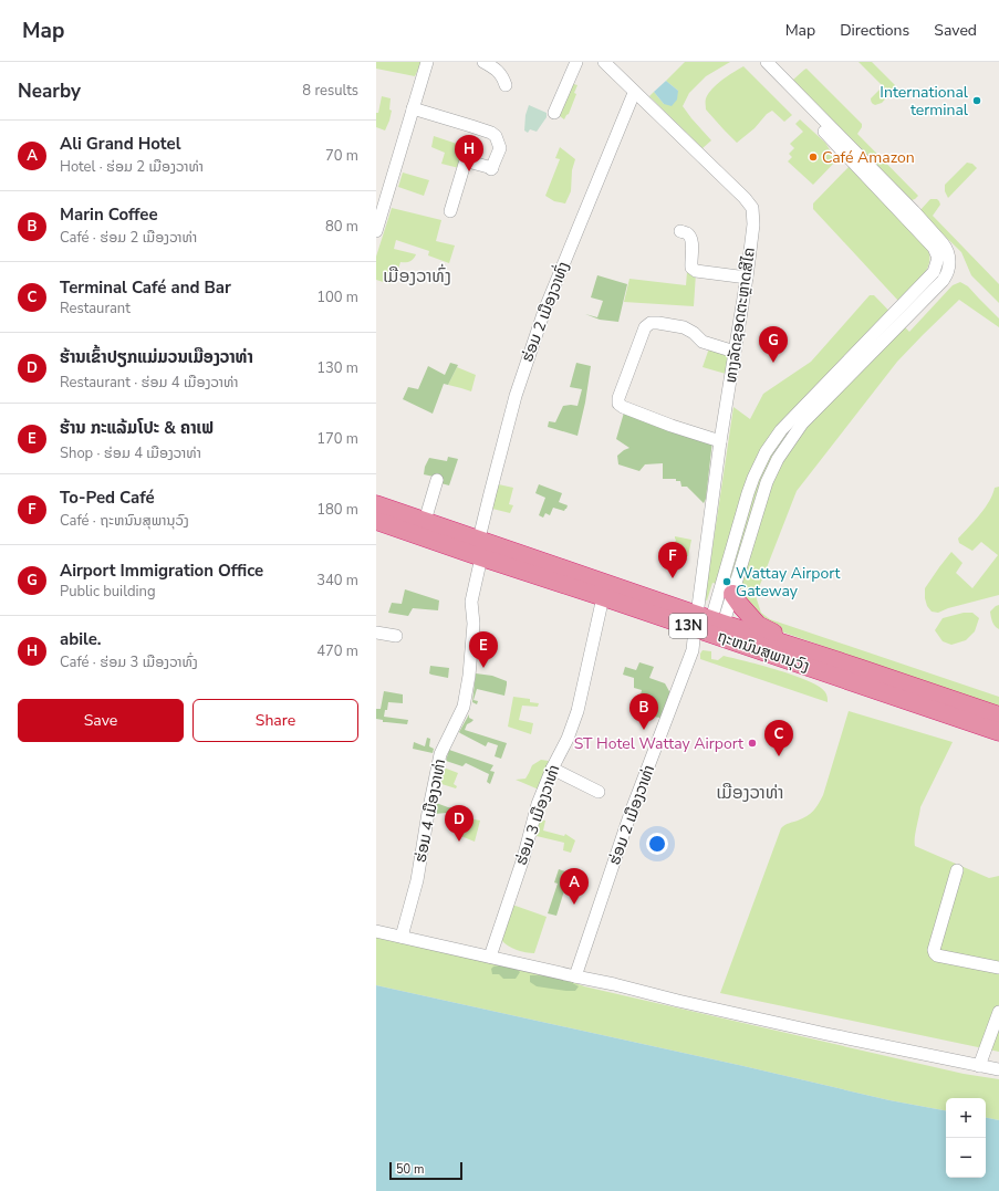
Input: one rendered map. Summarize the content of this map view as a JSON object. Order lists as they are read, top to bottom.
{
  "streets": {
    "highway": ["13N", "ຖະຫນົນສຸພານຸວົງ"],
    "street": [
      "ຮ່ອມ 2 ເມືອງວາທົ່ງ",
      "ທາງລັດຊອດຕະຫຼາດສີໄຄ",
      "ຮ່ອມ 4 ເມືອງວາທ່າ",
      "ຮ່ອມ 3 ເມືອງວາທ່າ",
      "ຮ່ອມ 2 ເມືອງວາທ່າ"
    ]
  },
  "crossings": [
    ["ຮ່ອມ 2 ເມືອງວາທົ່ງ", "ທາງລັດຊອດຕະຫຼາດສີໄຄ"],
    ["ຮ່ອມ 2 ເມືອງວາທົ່ງ", "ຖະຫນົນສຸພານຸວົງ"],
    ["ທາງລັດຊອດຕະຫຼາດສີໄຄ", "ຖະຫນົນສຸພານຸວົງ"],
    ["ທາງລັດຊອດຕະຫຼາດສີໄຄ", "ຮ່ອມ 2 ເມືອງວາທ່າ"],
    ["ຖະຫນົນສຸພານຸວົງ", "ຮ່ອມ 4 ເມືອງວາທ່າ"],
    ["ຖະຫນົນສຸພານຸວົງ", "ຮ່ອມ 3 ເມືອງວາທ່າ"],
    ["ຖະຫນົນສຸພານຸວົງ", "ຮ່ອມ 2 ເມືອງວາທ່າ"]
  ],
  "districts": ["ເມືອງວາທົ່ງ", "ເມືອງວາທ່າ"],
  "places": [
    "International terminal",
    "Café Amazon",
    "Wattay Airport Gateway",
    "ST Hotel Wattay Airport"
  ],
  "scale_bar": "50 m",
  "page": {
    "header": "Map",
    "nav": ["Map", "Directions", "Saved"],
    "heading": ["Nearby", "8 results"],
    "list": [
      {
        "mark": "A",
        "name": "Ali Grand Hotel",
        "note": "Hotel · ຮ່ອມ 2 ເມືອງວາທ່າ",
        "value": "70 m"
      },
      {
        "mark": "B",
        "name": "Marin Coffee",
        "note": "Café · ຮ່ອມ 2 ເມືອງວາທ່າ",
        "value": "80 m"
      },
      {
        "mark": "C",
        "name": "Terminal Café and Bar",
        "note": "Restaurant",
        "value": "100 m"
      },
      {
        "mark": "D",
        "name": "ຮ້ານເຂົ້າປຽກແມ່ມວນເມືອງວາທ່າ",
        "note": "Restaurant · ຮ່ອມ 4 ເມືອງວາທ່າ",
        "value": "130 m"
      },
      {
        "mark": "E",
        "name": "ຮ້ານ ກະແລ້ມໂປະ & ຄາເຟ",
        "note": "Shop · ຮ່ອມ 4 ເມືອງວາທ່າ",
        "value": "170 m"
      },
      {
        "mark": "F",
        "name": "To-Ped Café",
        "note": "Café · ຖະຫນົນສຸພານຸວົງ",
        "value": "180 m"
      },
      {
        "mark": "G",
        "name": "Airport Immigration Office",
        "note": "Public building",
        "value": "340 m"
      },
      {
        "mark": "H",
        "name": "abile.",
        "note": "Café · ຮ່ອມ 3 ເມືອງວາທົ່ງ",
        "value": "470 m"
      }
    ],
    "pins": [
      "H",
      "G",
      "F",
      "E",
      "B",
      "C",
      "D",
      "A"
    ],
    "buttons": ["Save", "Share"],
    "map_buttons": ["+", "−"],
    "scale": "50 m"
  }
}
